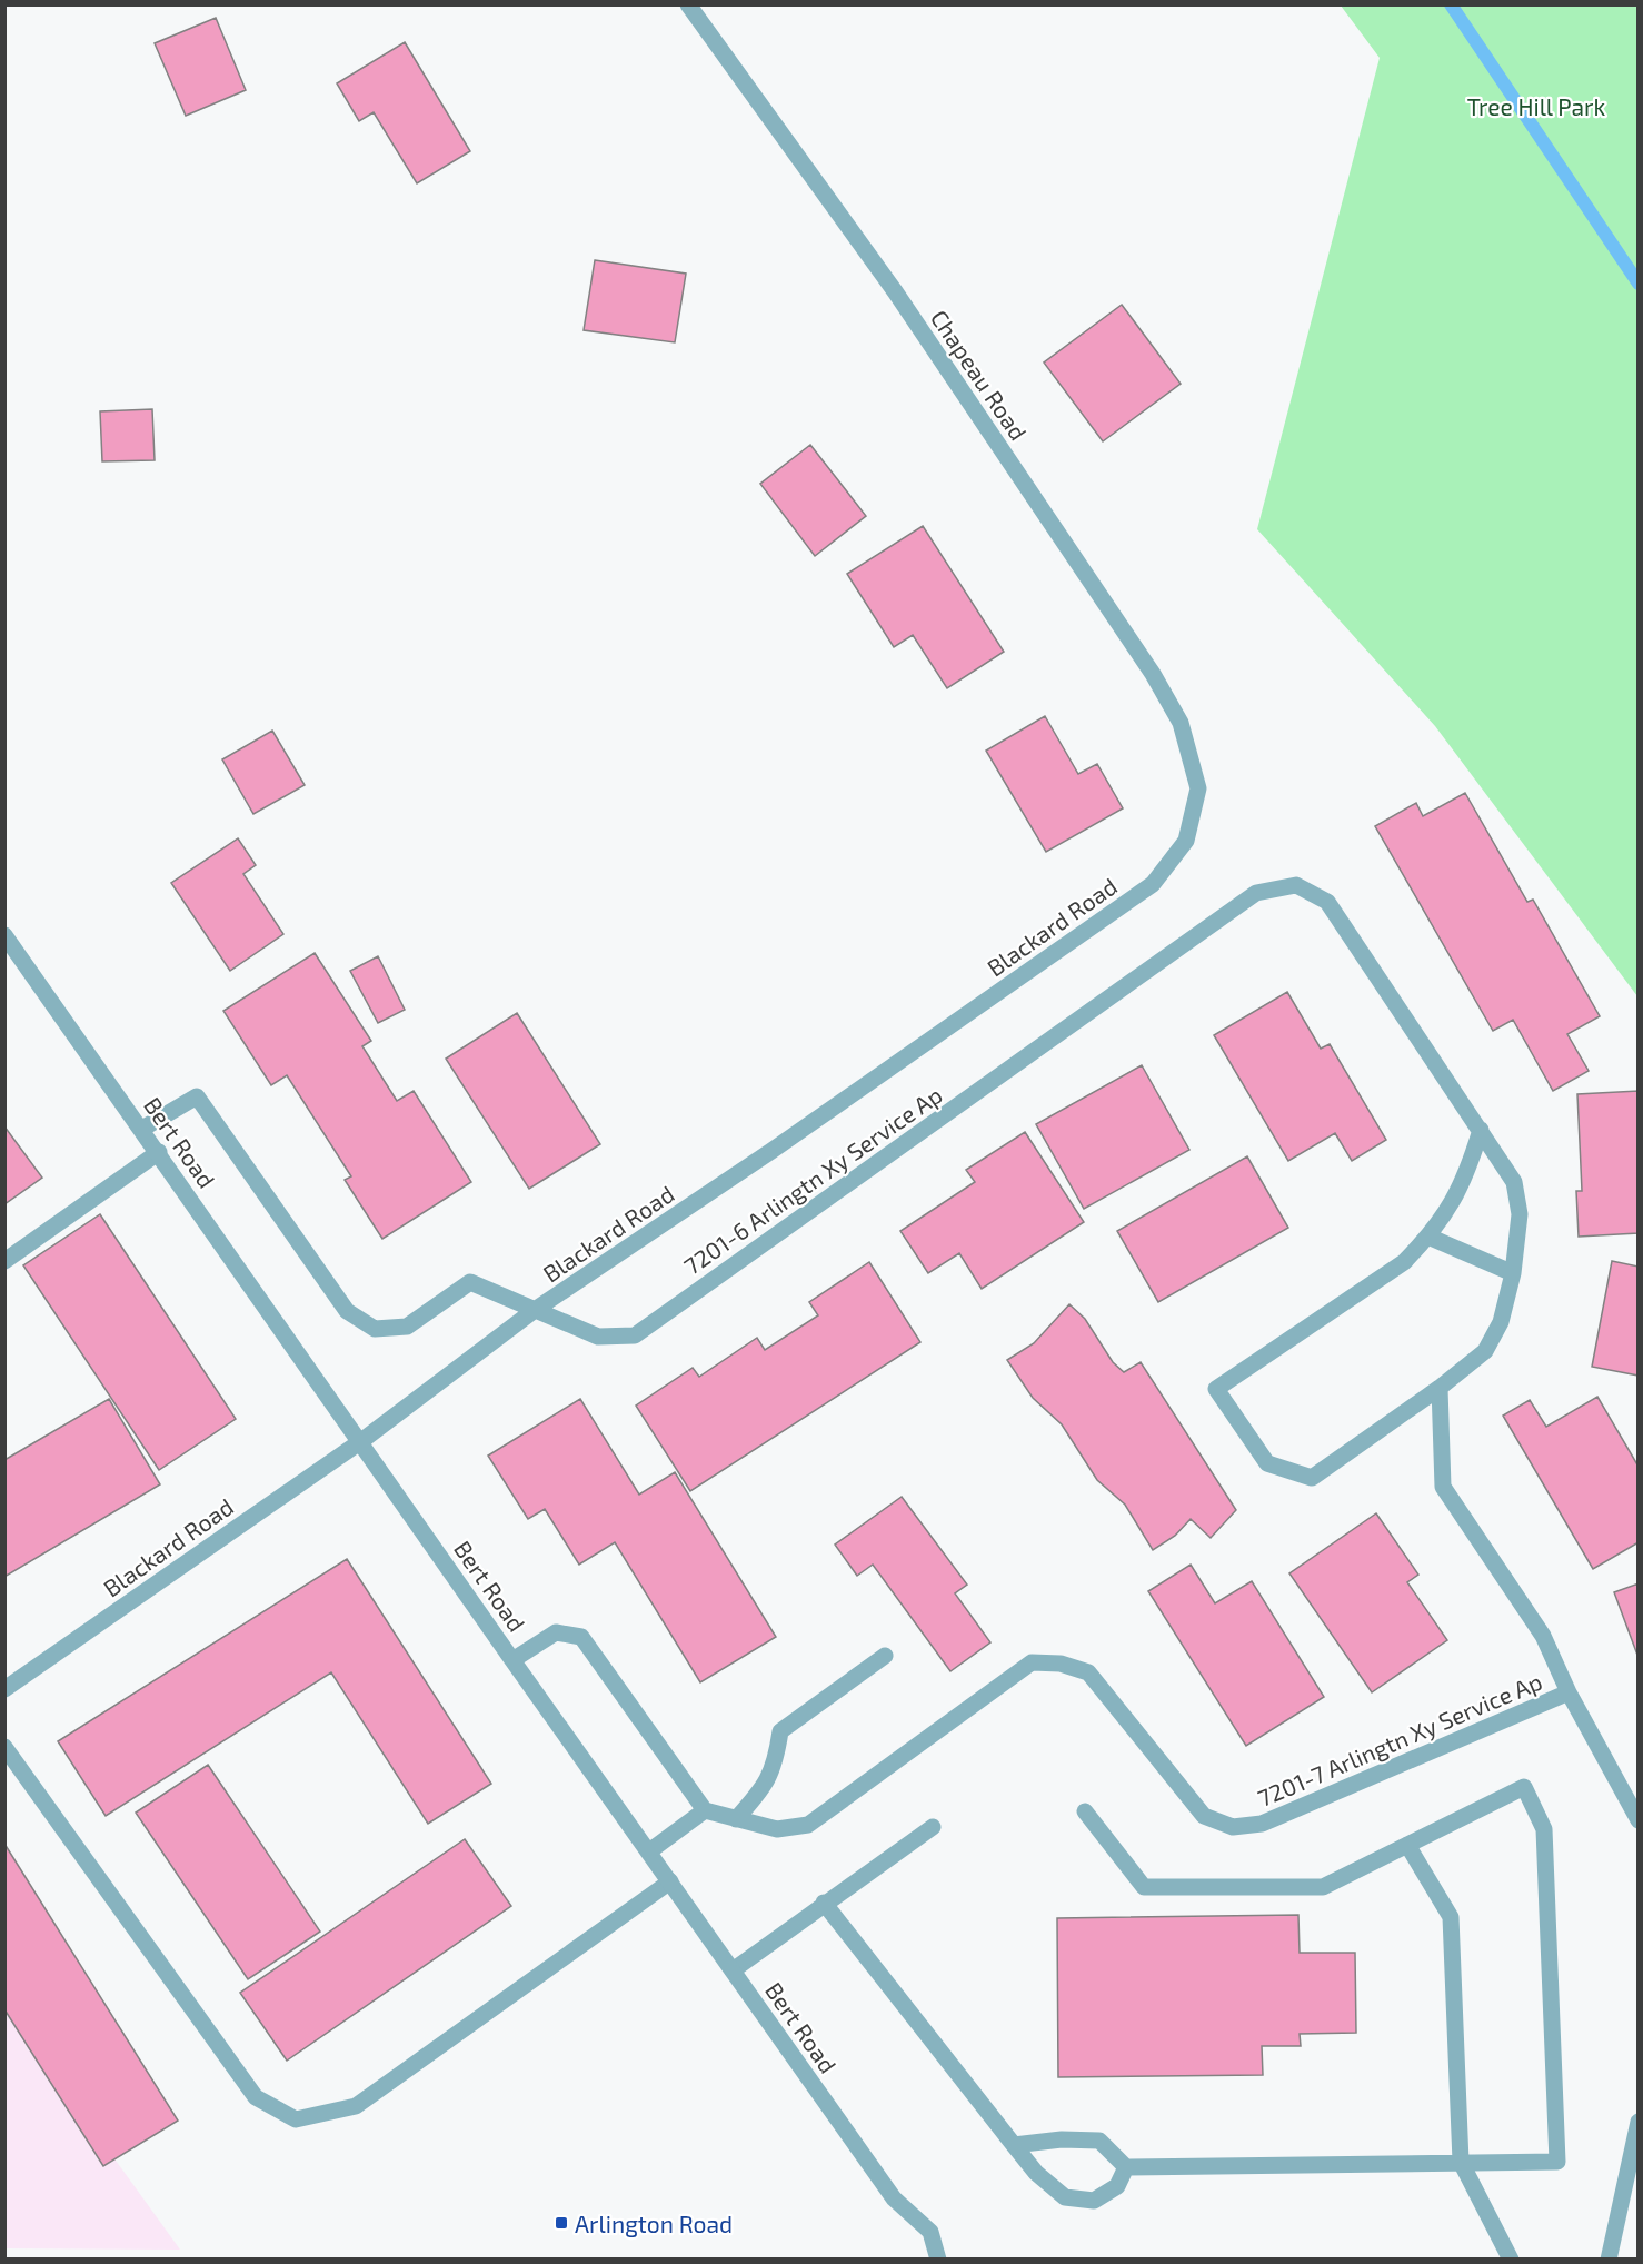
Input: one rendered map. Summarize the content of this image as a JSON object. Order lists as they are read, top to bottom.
{
  "streets": {
    "street": [
      "Chapeau Road",
      "Blackard Road",
      "Bert Road",
      "7201-6 Arlingtn Xy Service Ap",
      "7201-7 Arlingtn Xy Service Ap"
    ]
  },
  "crossings": [
    ["Chapeau Road", "Blackard Road"],
    ["Blackard Road", "Bert Road"],
    ["Blackard Road", "7201-6 Arlingtn Xy Service Ap"],
    ["Bert Road", "7201-6 Arlingtn Xy Service Ap"]
  ],
  "parks": ["Tree Hill Park"],
  "places": {
    "transit": ["Arlington Road"]
  }
}
